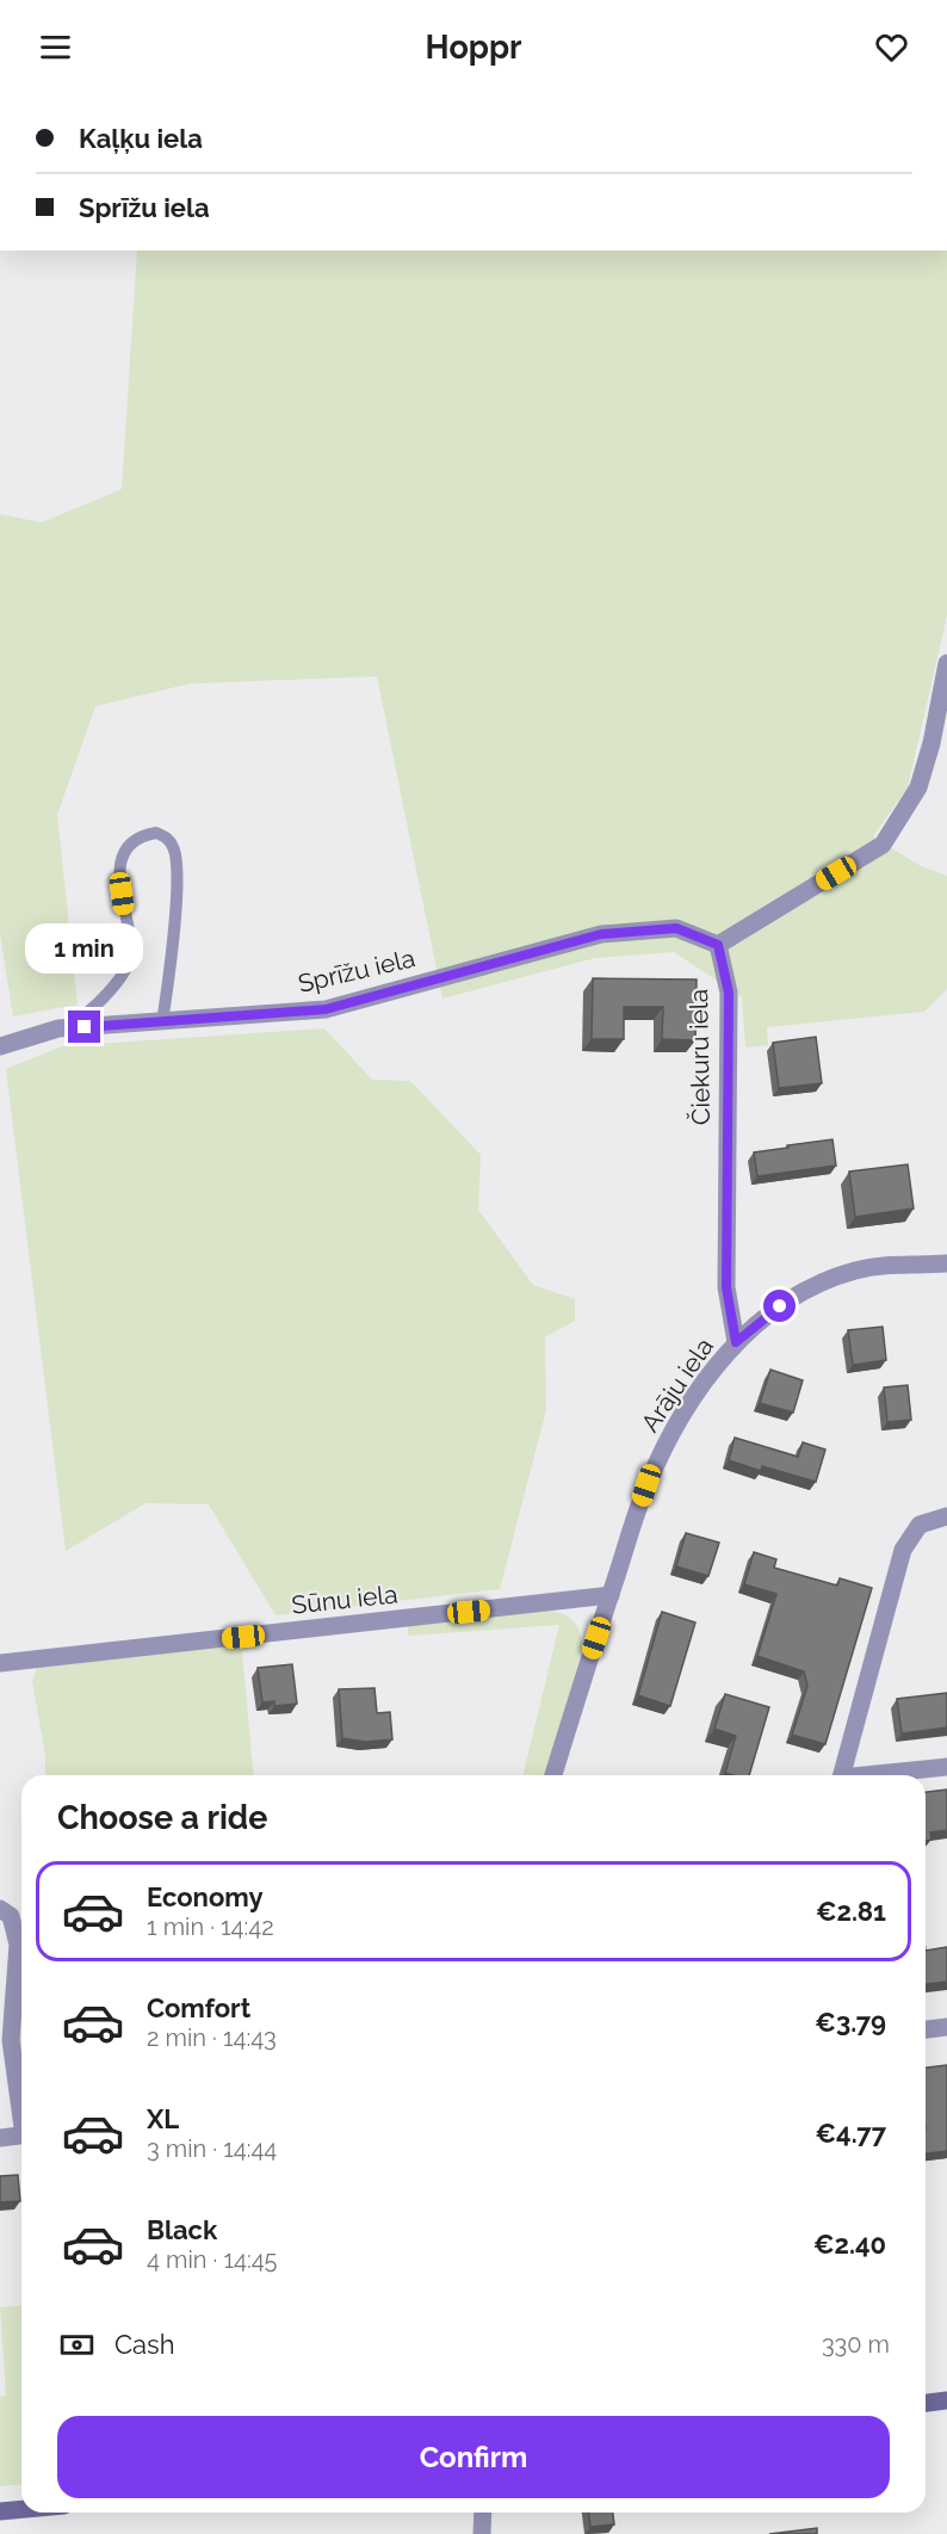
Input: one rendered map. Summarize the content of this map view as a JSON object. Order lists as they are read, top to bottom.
{
  "streets": {
    "street": [
      "Sprīžu iela",
      "Čiekuru iela",
      "Arāju iela",
      "Sūnu iela"
    ]
  },
  "crossings": [
    ["Sprīžu iela", "Čiekuru iela"],
    ["Čiekuru iela", "Arāju iela"],
    ["Arāju iela", "Sūnu iela"]
  ],
  "page": {
    "header": "Hoppr",
    "banner": ["Kaļķu iela", "Sprīžu iela"],
    "bubble": "1 min",
    "heading": "Choose a ride",
    "list": [
      {
        "name": "Economy",
        "note": "1 min · 14:42",
        "value": "€2.81"
      },
      {
        "name": "Comfort",
        "note": "2 min · 14:43",
        "value": "€3.79"
      },
      {
        "name": "XL",
        "note": "3 min · 14:44",
        "value": "€4.77"
      },
      {
        "name": "Black",
        "note": "4 min · 14:45",
        "value": "€2.40"
      }
    ],
    "pay": ["Cash", "330 m"],
    "buttons": "Confirm"
  }
}
